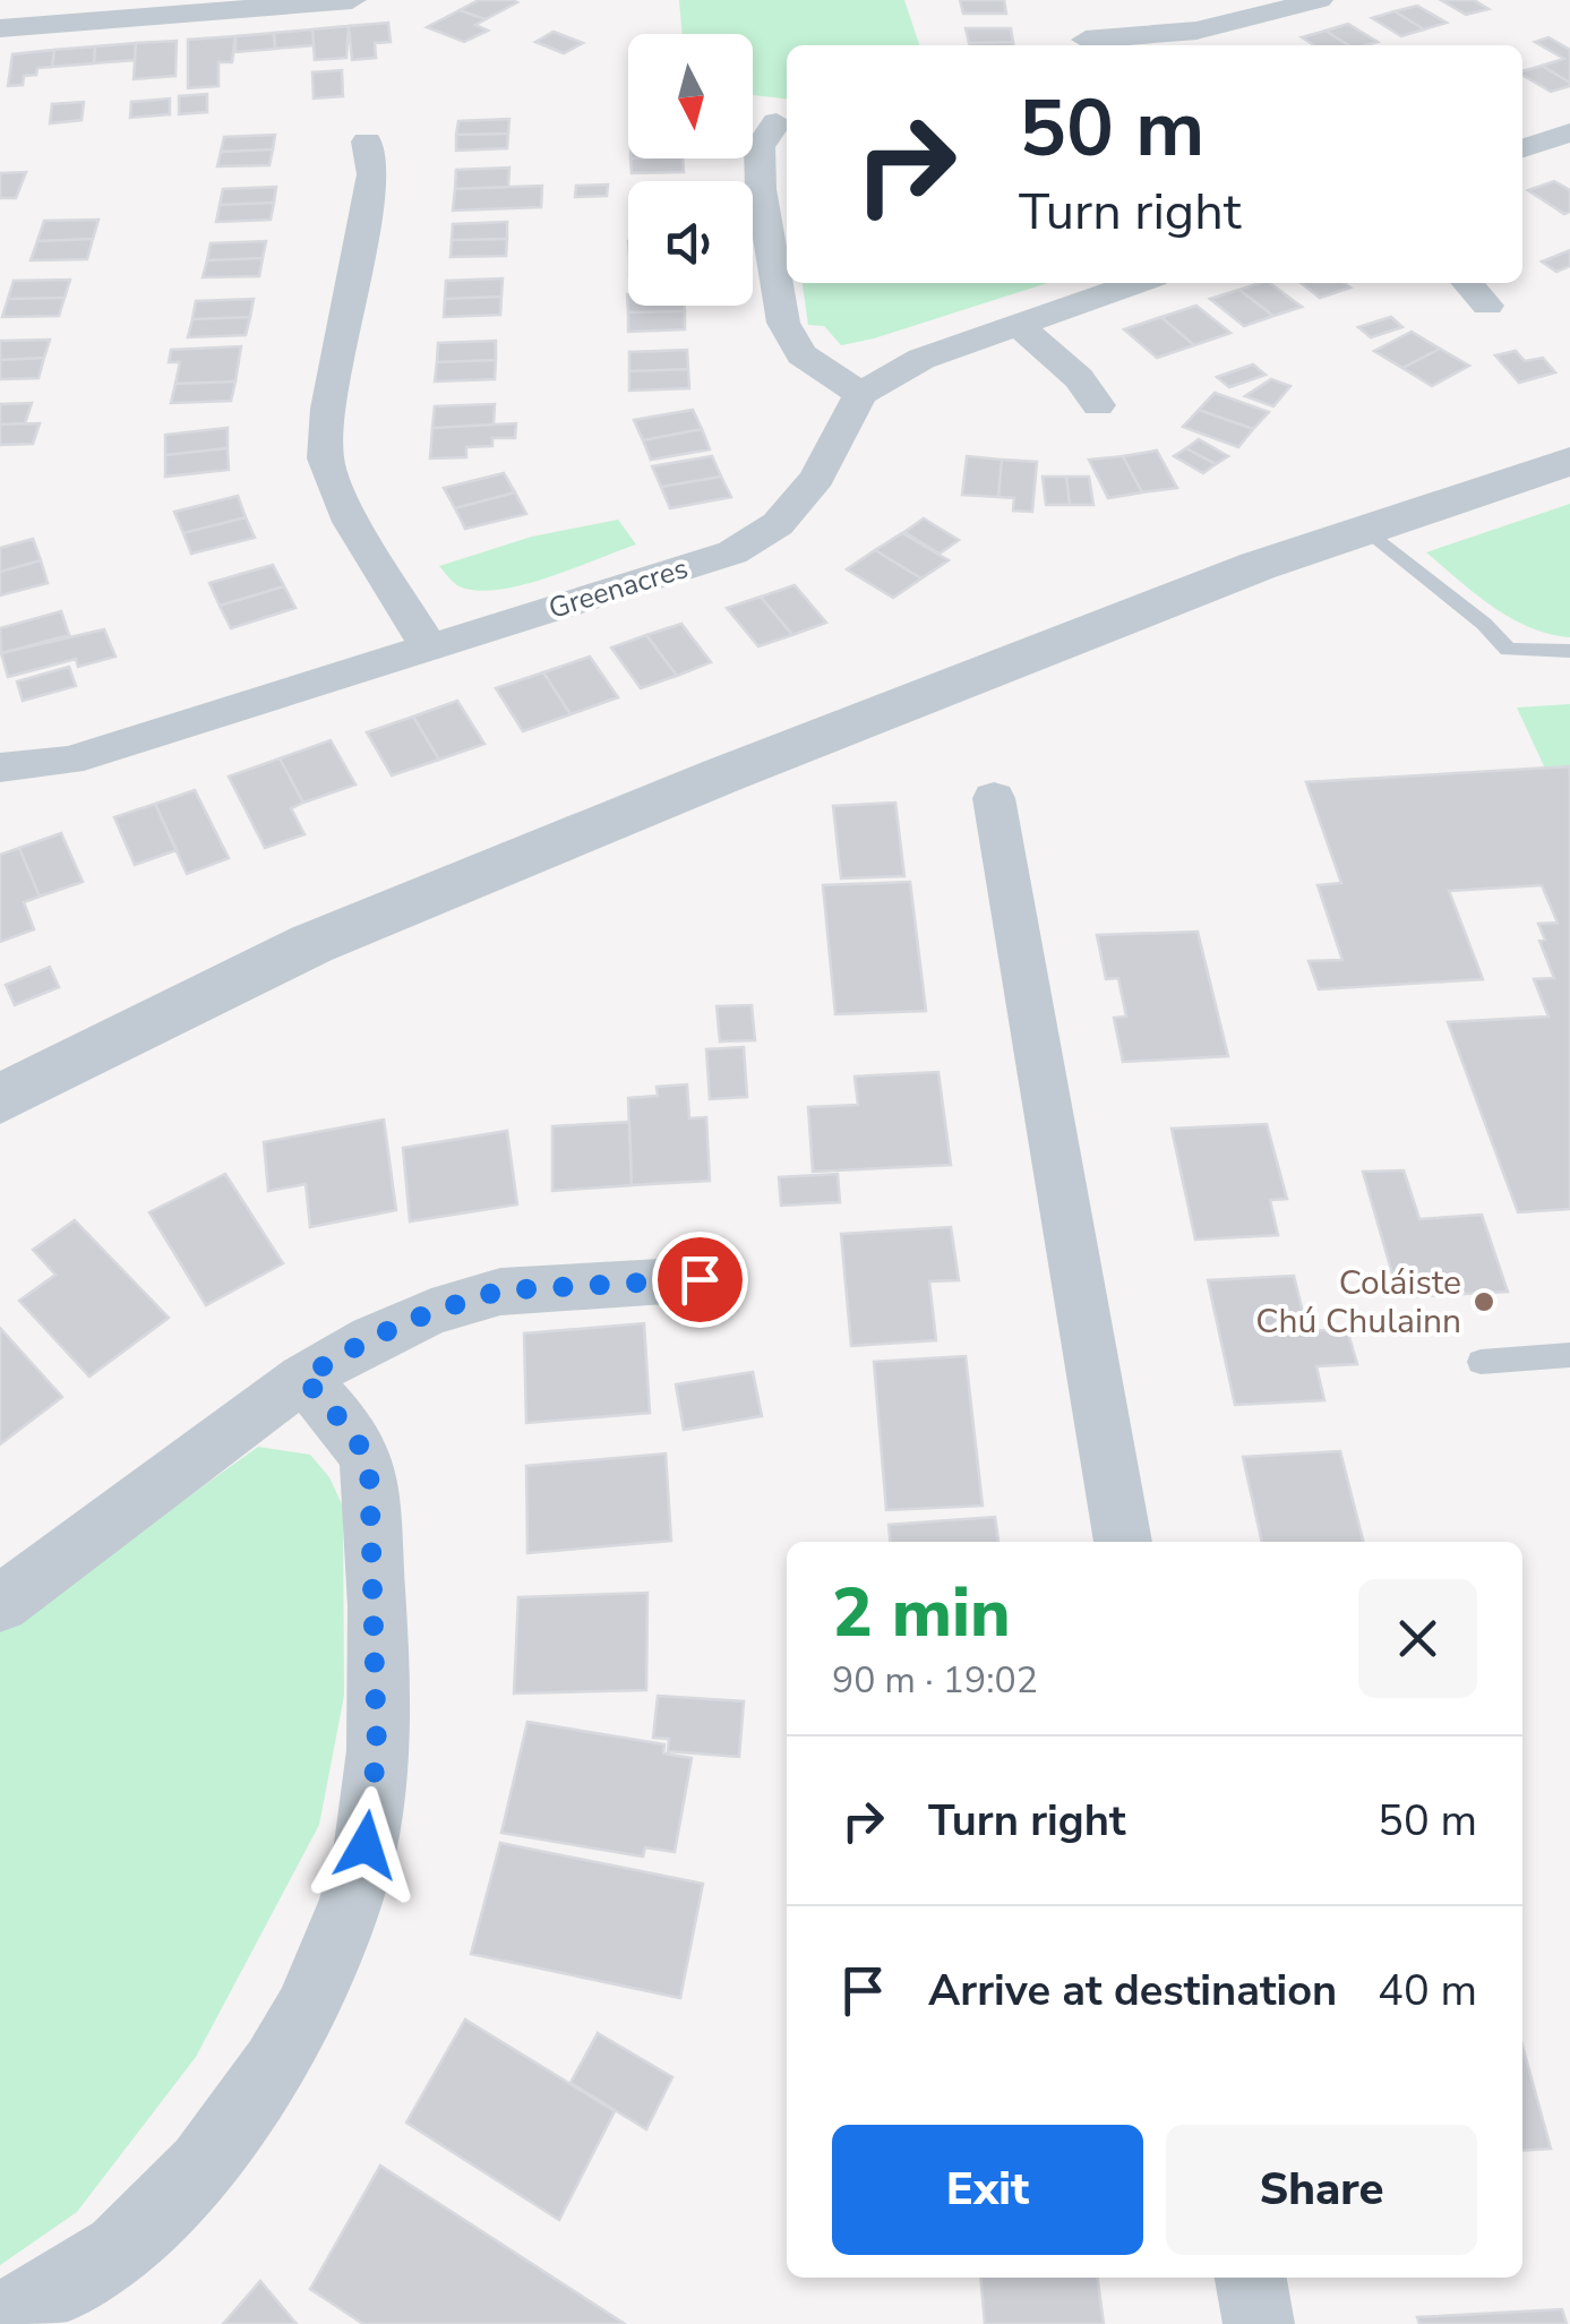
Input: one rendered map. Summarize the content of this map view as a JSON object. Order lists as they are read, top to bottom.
{
  "streets": {
    "street": ["Greenacres"]
  },
  "places": ["Coláiste Chú Chulainn"],
  "north": "bottom",
  "page": {
    "turn": ["50 m", "Turn right"],
    "heading": ["2 min", "90 m · 19:02"],
    "list": [
      {
        "name": "Turn right",
        "value": "50 m"
      },
      {
        "name": "Arrive at destination",
        "value": "40 m"
      }
    ],
    "buttons": ["Exit", "Share"]
  }
}
